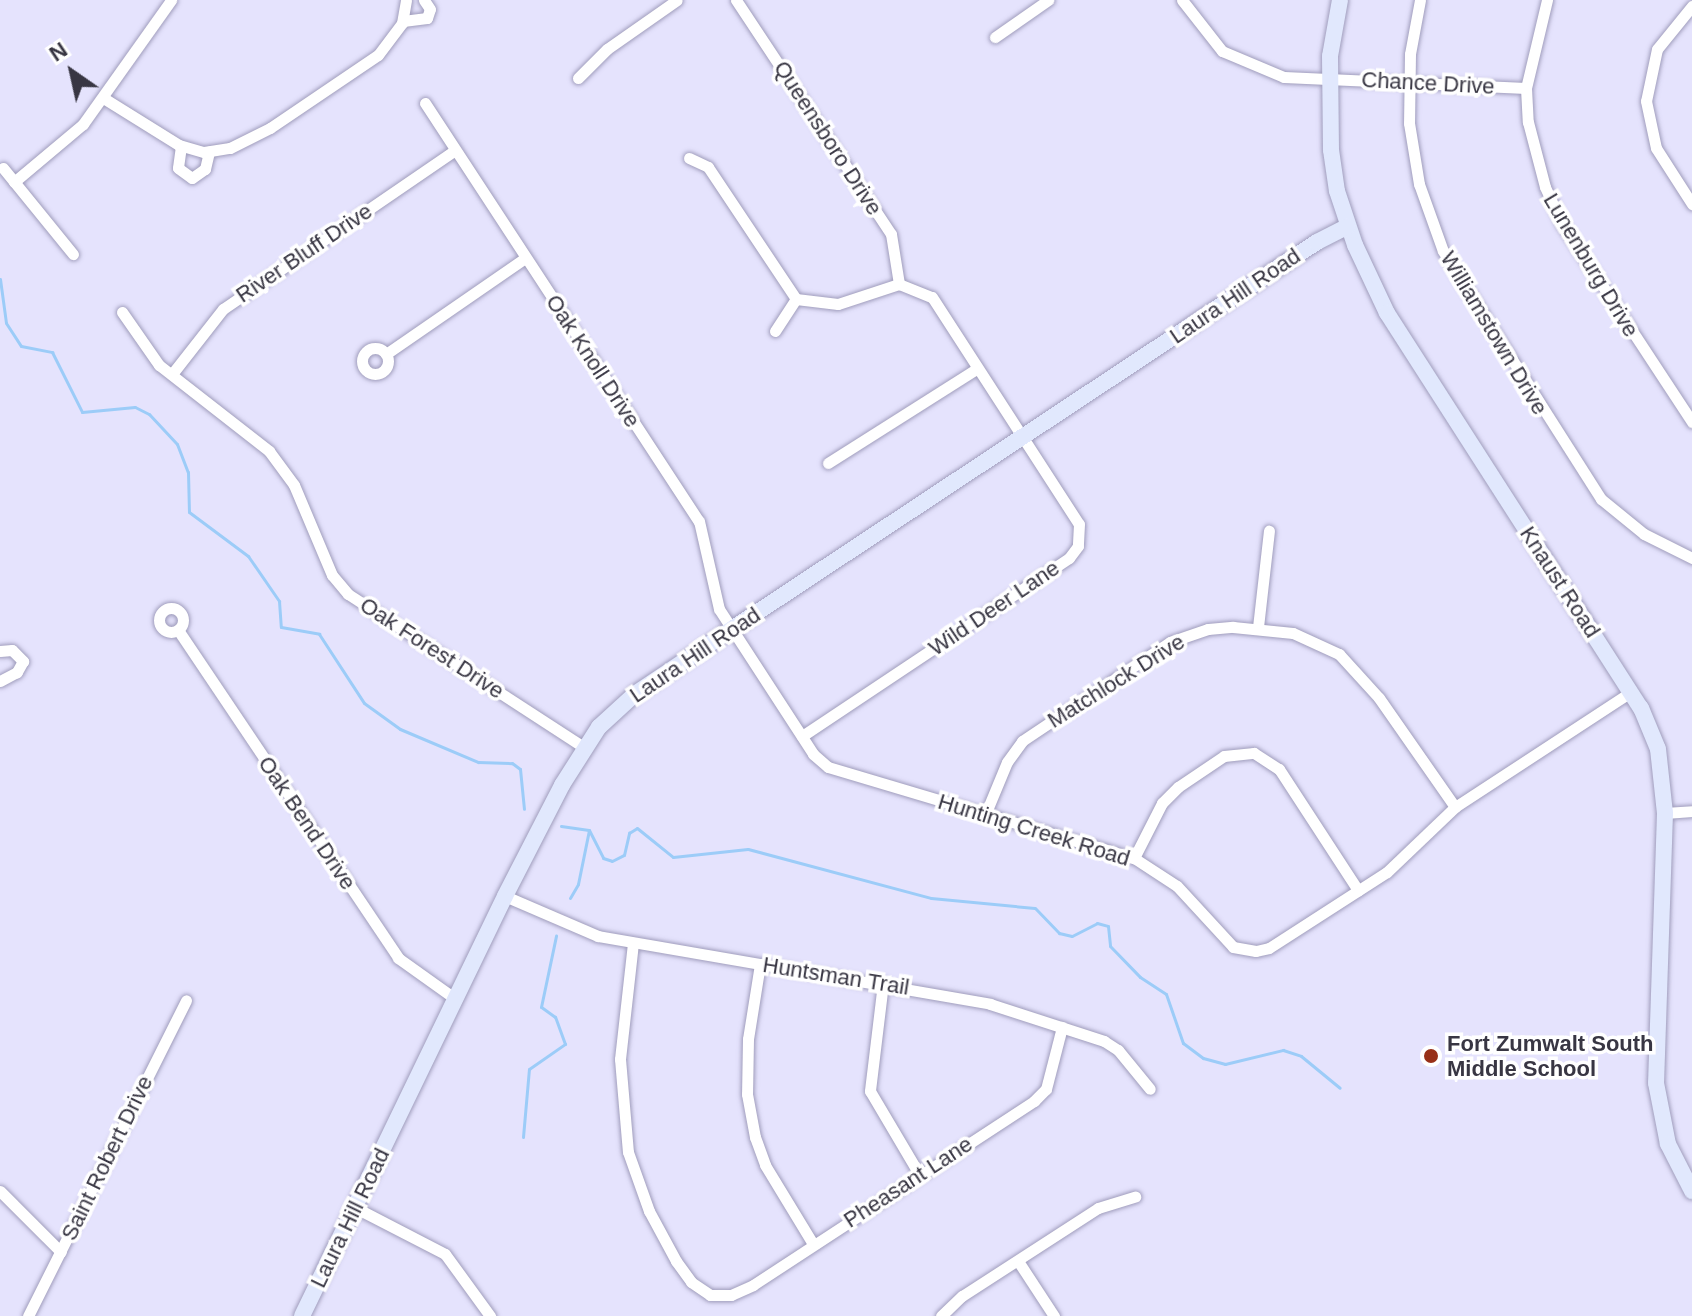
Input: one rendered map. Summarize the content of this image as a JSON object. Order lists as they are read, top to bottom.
{
  "streets": {
    "main road": ["Laura Hill Road", "Knaust Road"],
    "street": [
      "Chance Drive",
      "Queensboro Drive",
      "River Bluff Drive",
      "Lunenburg Drive",
      "Williamstown Drive",
      "Oak Knoll Drive",
      "Wild Deer Lane",
      "Oak Forest Drive",
      "Matchlock Drive",
      "Oak Bend Drive",
      "Hunting Creek Road",
      "Huntsman Trail",
      "Saint Robert Drive",
      "Pheasant Lane"
    ]
  },
  "crossings": [
    ["Chance Drive", "Lunenburg Drive"],
    ["Chance Drive", "Williamstown Drive"],
    ["Chance Drive", "Knaust Road"],
    ["River Bluff Drive", "Oak Knoll Drive"],
    ["River Bluff Drive", "Oak Forest Drive"],
    ["Laura Hill Road", "Oak Knoll Drive"],
    ["Laura Hill Road", "Knaust Road"],
    ["Laura Hill Road", "Wild Deer Lane"],
    ["Laura Hill Road", "Oak Forest Drive"],
    ["Laura Hill Road", "Oak Bend Drive"],
    ["Laura Hill Road", "Hunting Creek Road"],
    ["Laura Hill Road", "Huntsman Trail"],
    ["Oak Knoll Drive", "Hunting Creek Road"],
    ["Knaust Road", "Hunting Creek Road"],
    ["Wild Deer Lane", "Hunting Creek Road"],
    ["Matchlock Drive", "Hunting Creek Road"],
    ["Huntsman Trail", "Pheasant Lane"]
  ],
  "places": ["Fort Zumwalt South Middle School"],
  "north": "top left"
}
